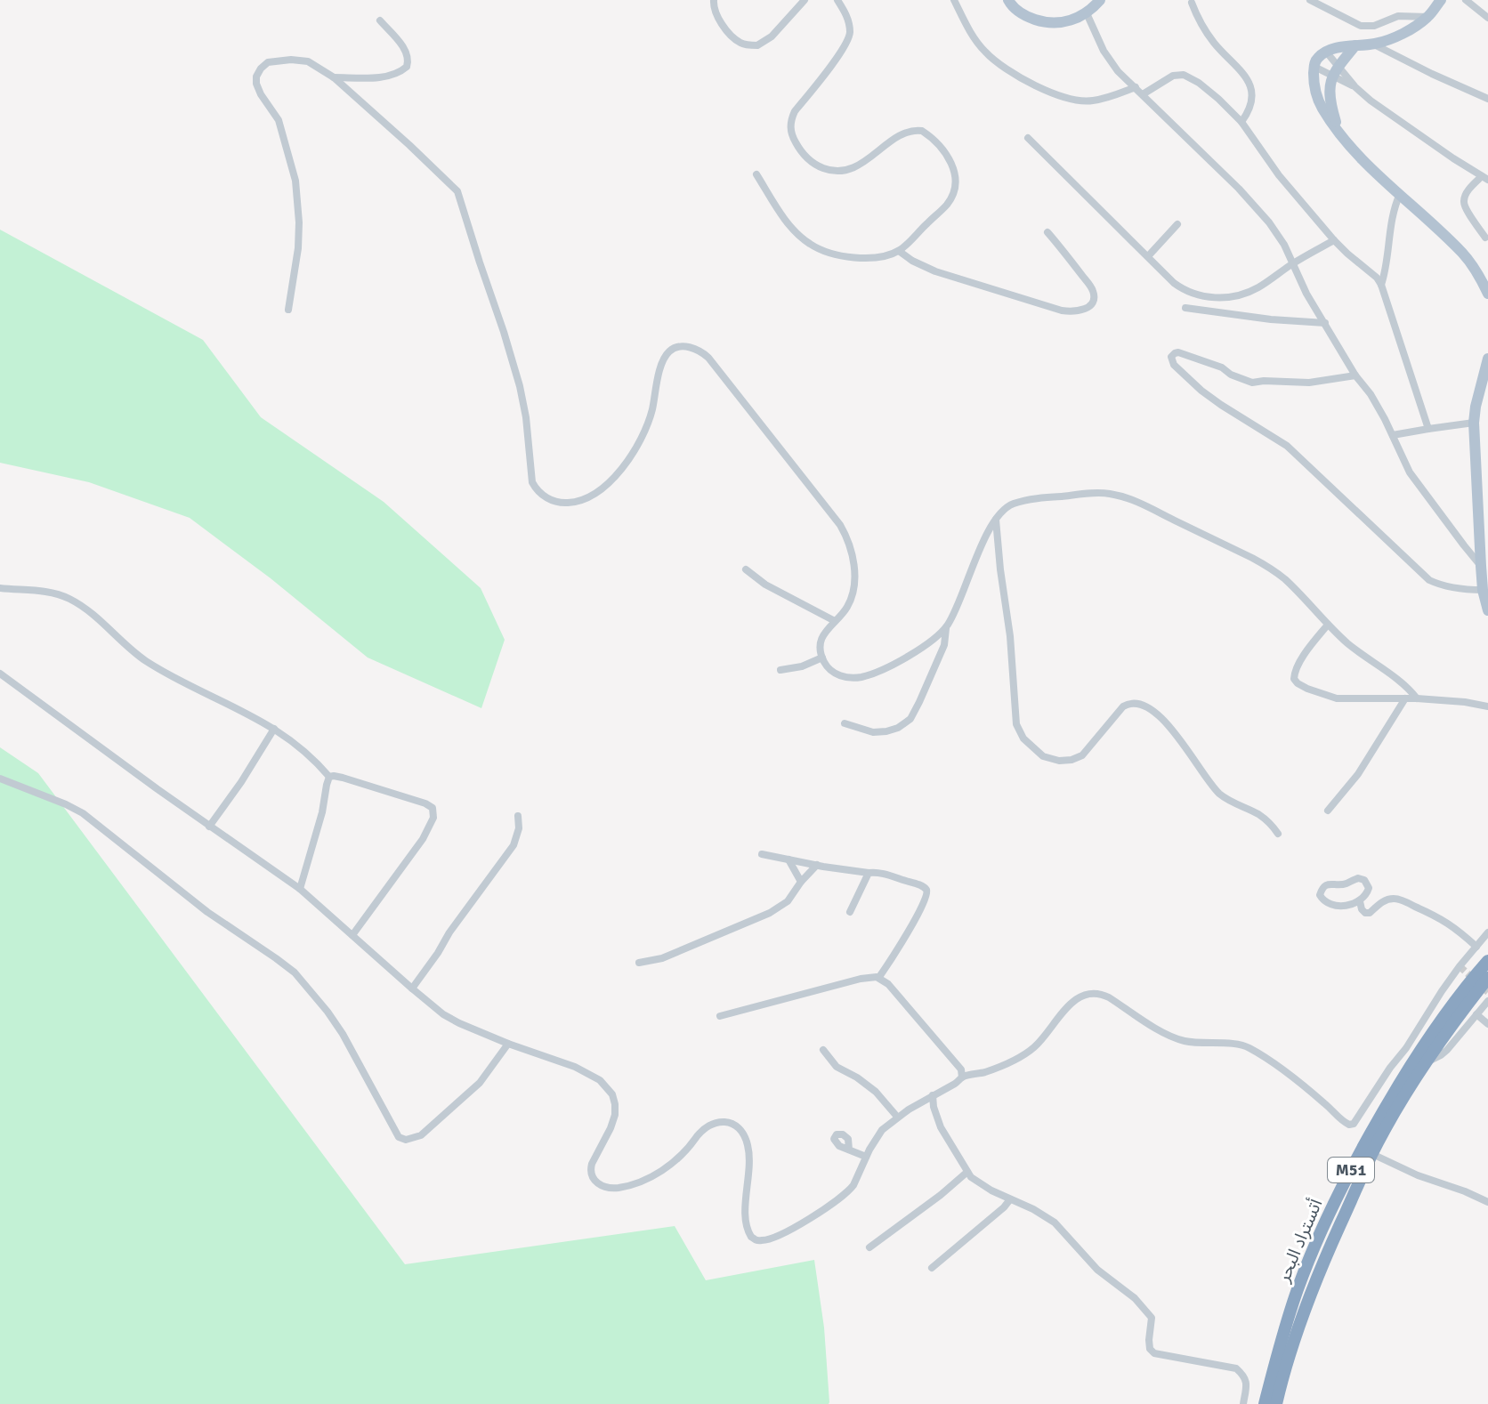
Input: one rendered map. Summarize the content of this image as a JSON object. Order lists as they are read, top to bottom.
{
  "streets": {
    "highway": ["M51", "أتستراد البحر"]
  }
}
